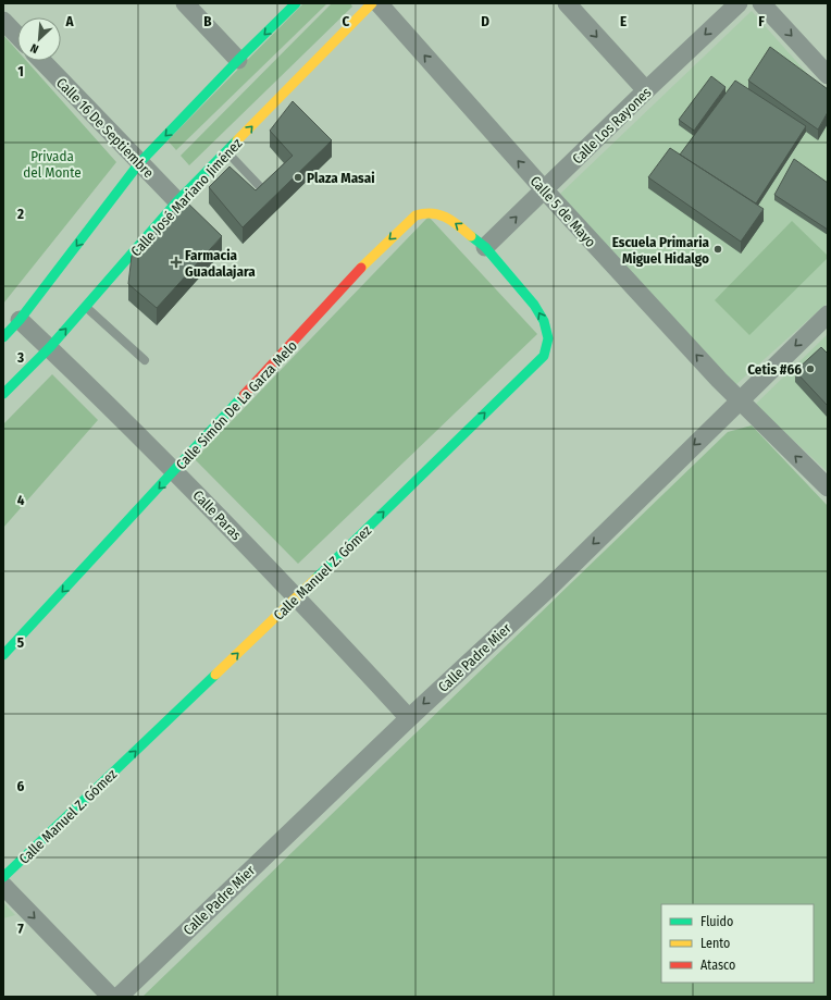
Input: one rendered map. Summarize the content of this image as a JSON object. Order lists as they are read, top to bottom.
{
  "streets": {
    "street": [
      "Calle Los Rayones",
      "Calle 16 De Septiembre",
      "Calle José Mariano Jiménez",
      "Calle 5 de Mayo",
      "Calle Simón De La Garza Melo",
      "Calle Paras",
      "Calle Manuel Z. Gómez",
      "Calle Padre Mier"
    ]
  },
  "crossings": [
    ["Calle Los Rayones", "Calle 5 de Mayo"],
    ["Calle Los Rayones", "Calle Simón De La Garza Melo"],
    ["Calle Los Rayones", "Calle Manuel Z. Gómez"],
    ["Calle 16 De Septiembre", "Calle José Mariano Jiménez"],
    ["Calle José Mariano Jiménez", "Calle Paras"],
    ["Calle 5 de Mayo", "Calle Padre Mier"],
    ["Calle Simón De La Garza Melo", "Calle Paras"],
    ["Calle Simón De La Garza Melo", "Calle Manuel Z. Gómez"],
    ["Calle Paras", "Calle Manuel Z. Gómez"],
    ["Calle Paras", "Calle Padre Mier"]
  ],
  "one_way": [
    "Calle 5 de Mayo",
    "Calle Simón De La Garza Melo",
    "Calle Manuel Z. Gómez",
    "Calle Padre Mier"
  ],
  "parks": ["Privada del Monte"],
  "places": {
    "other": ["Plaza Masai", "Escuela Primaria Miguel Hidalgo", "Cetis #66"],
    "health": ["Farmacia Guadalajara"]
  },
  "legend": ["Fluido", "Lento", "Atasco"],
  "north": "bottom left",
  "grid": {
    "columns": [
      "A",
      "B",
      "C",
      "D",
      "E",
      "F"
    ],
    "rows": [
      "1",
      "2",
      "3",
      "4",
      "5",
      "6",
      "7"
    ]
  }
}
